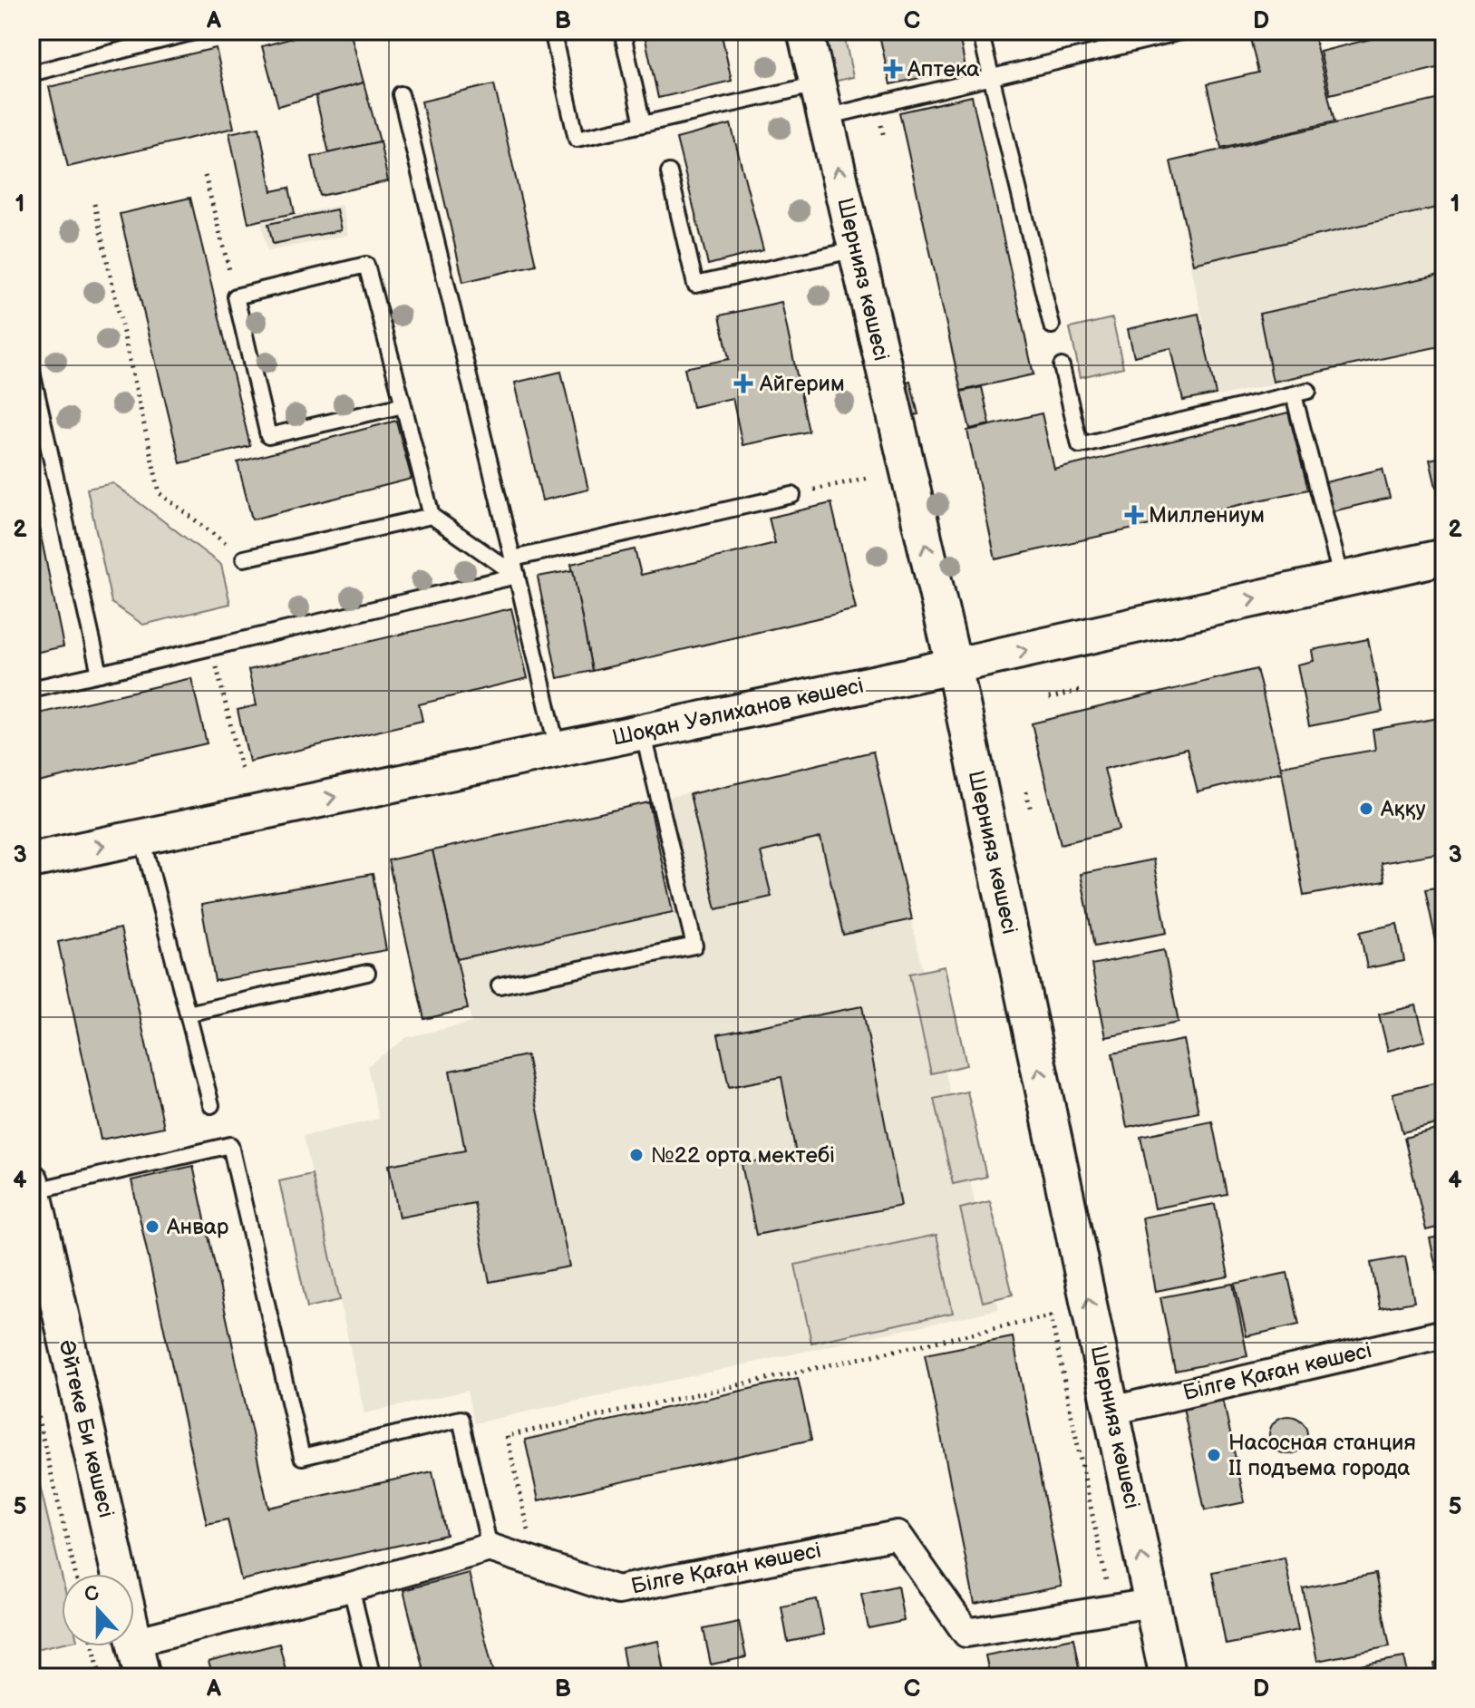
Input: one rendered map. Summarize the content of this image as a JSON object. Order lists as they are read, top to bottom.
{
  "streets": {
    "street": [
      "Шернияз көшесі",
      "Шоқан Уәлиханов көшесі",
      "Білге Қаған көшесі",
      "Әйтеке Би көшесі"
    ]
  },
  "crossings": [
    ["Шернияз көшесі", "Шоқан Уәлиханов көшесі"],
    ["Шернияз көшесі", "Білге Қаған көшесі"]
  ],
  "one_way": ["Шернияз көшесі", "Шоқан Уәлиханов көшесі"],
  "places": {
    "health": ["Аптека", "Айгерим", "Миллениум"],
    "other": [
      "Аққу",
      "№22 орта мектебі",
      "Анвар",
      "Насосная станция II подъема города"
    ]
  },
  "north": "top",
  "grid": {
    "columns": [
      "A",
      "B",
      "C",
      "D"
    ],
    "rows": [
      "1",
      "2",
      "3",
      "4",
      "5"
    ]
  }
}
